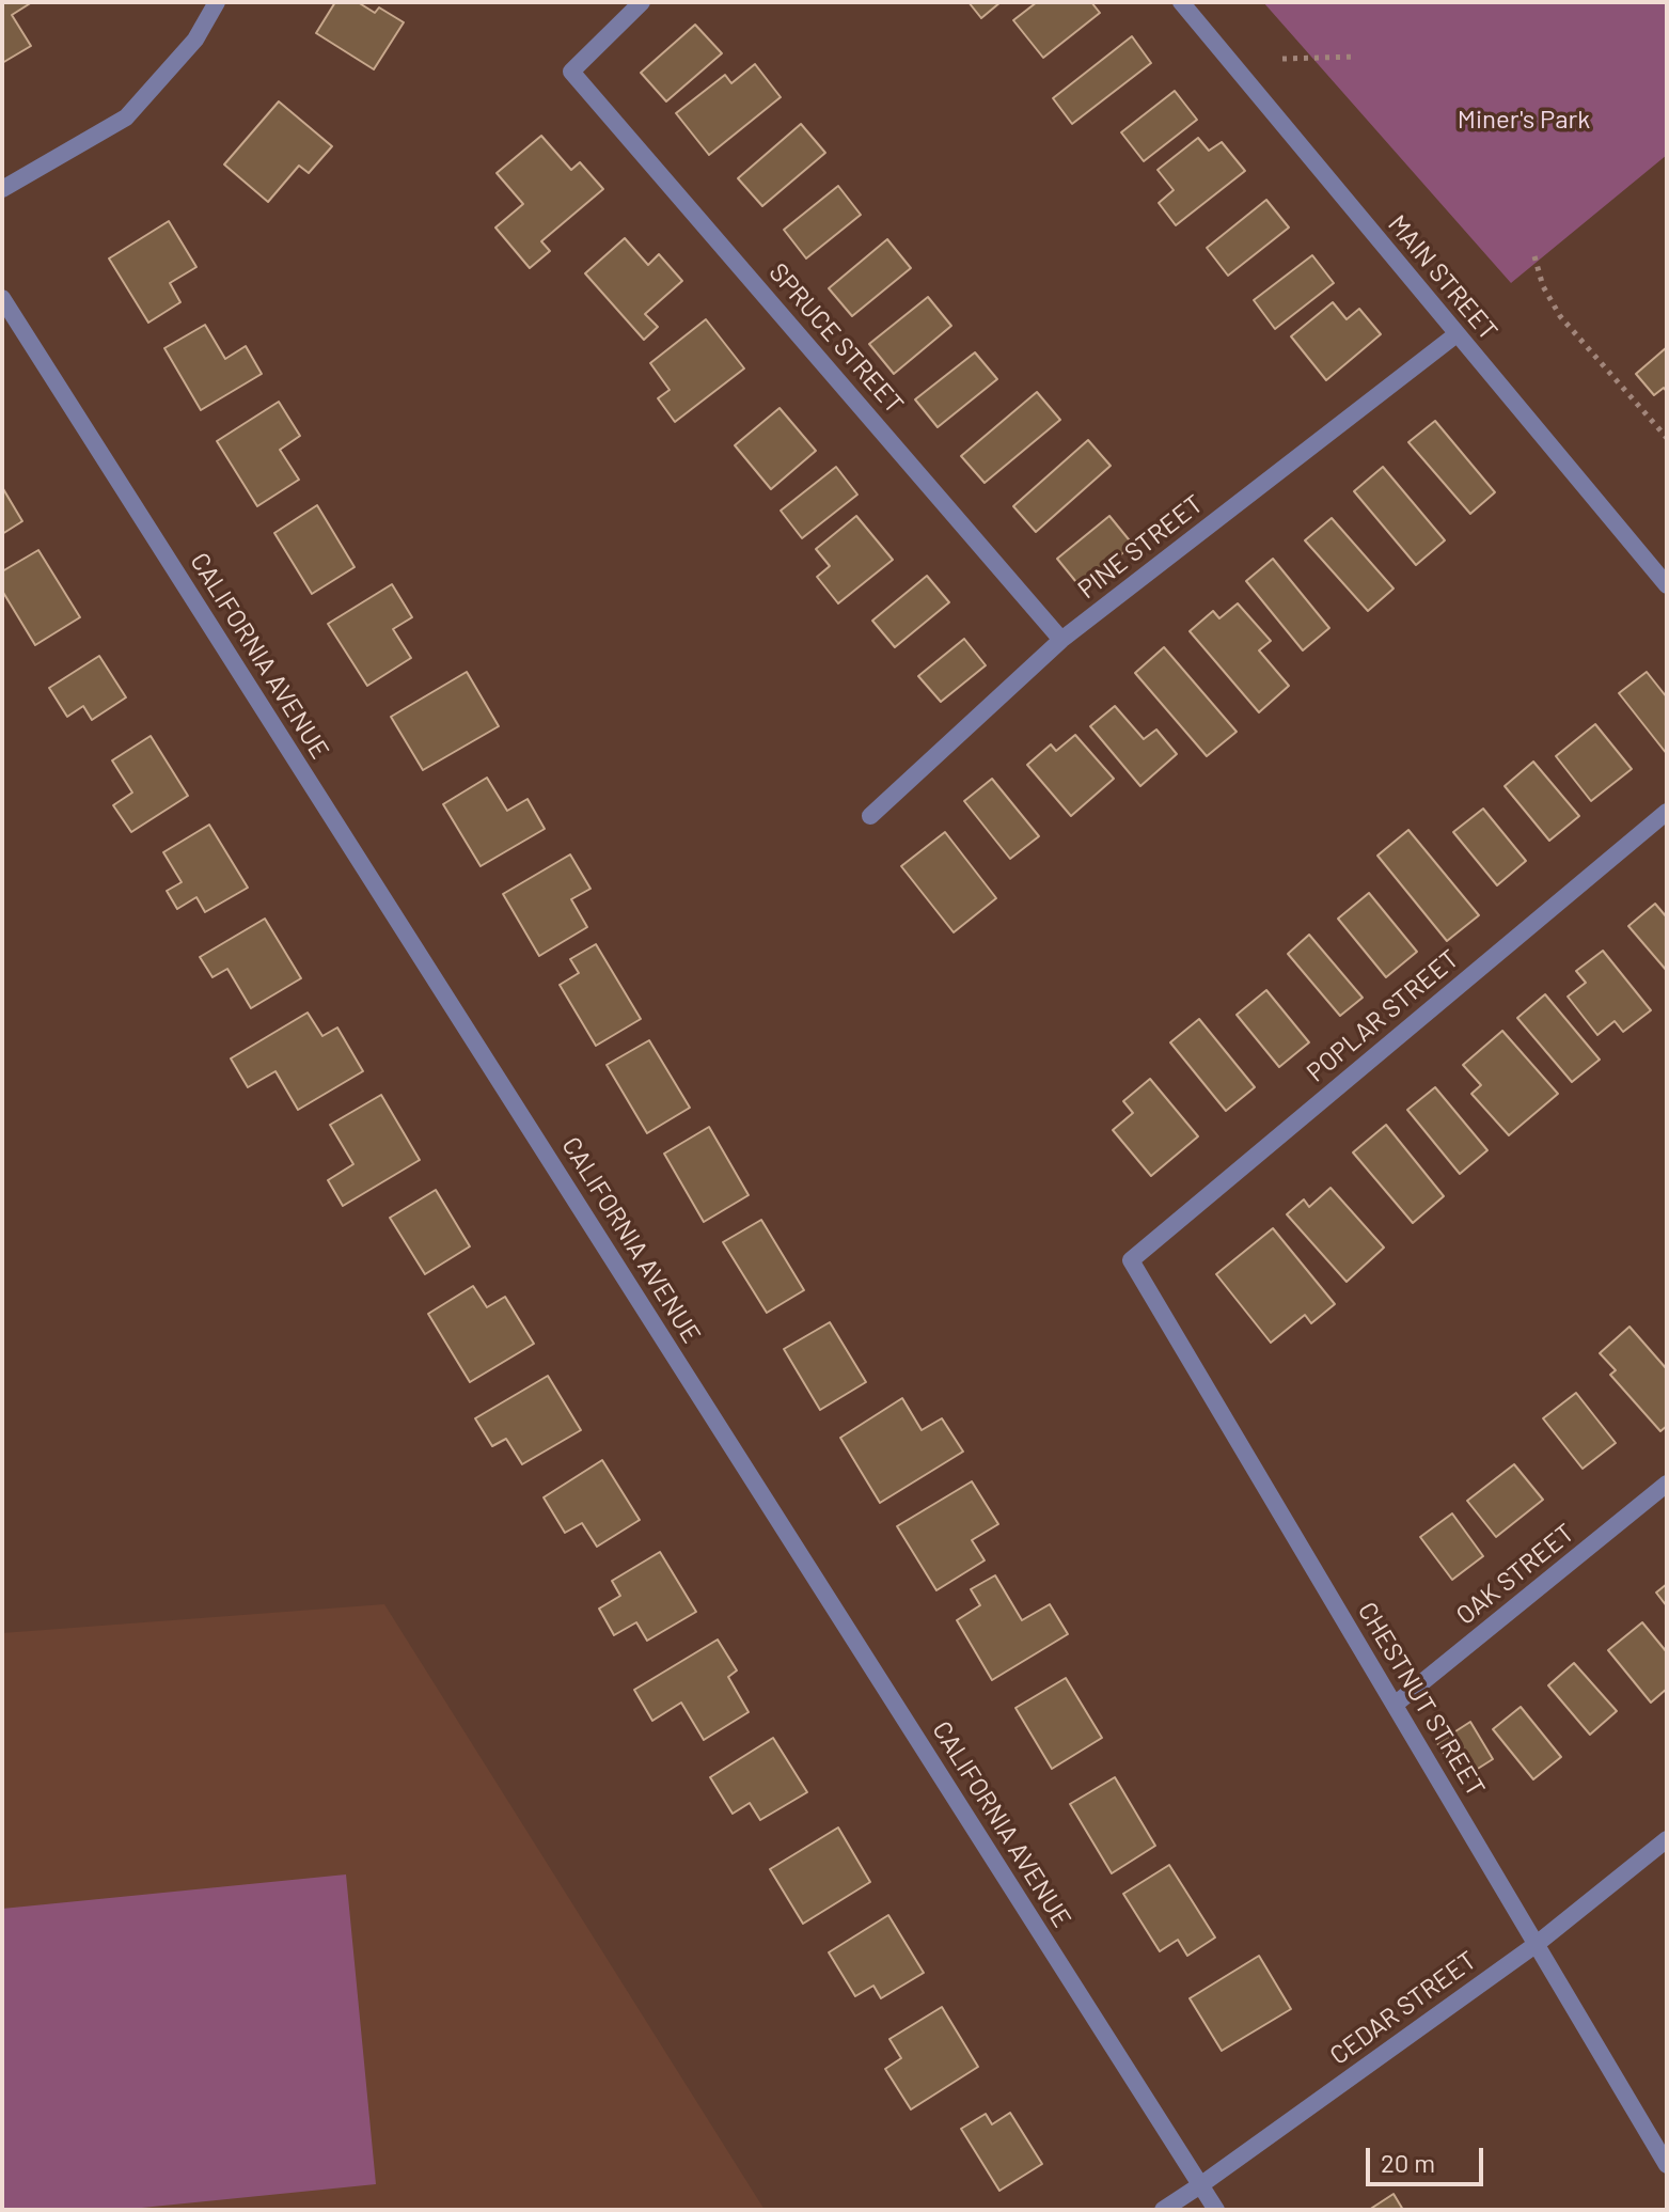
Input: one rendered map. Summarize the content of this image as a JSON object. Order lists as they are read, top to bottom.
{
  "streets": {
    "street": [
      "MAIN STREET",
      "SPRUCE STREET",
      "PINE STREET",
      "CALIFORNIA AVENUE",
      "POPLAR STREET",
      "OAK STREET",
      "CHESTNUT STREET",
      "CEDAR STREET"
    ]
  },
  "crossings": [
    ["MAIN STREET", "PINE STREET"],
    ["SPRUCE STREET", "PINE STREET"],
    ["CALIFORNIA AVENUE", "CEDAR STREET"],
    ["POPLAR STREET", "CHESTNUT STREET"],
    ["OAK STREET", "CHESTNUT STREET"],
    ["CHESTNUT STREET", "CEDAR STREET"]
  ],
  "parks": ["Miner's Park"],
  "scale_bar": "20 m"
}
